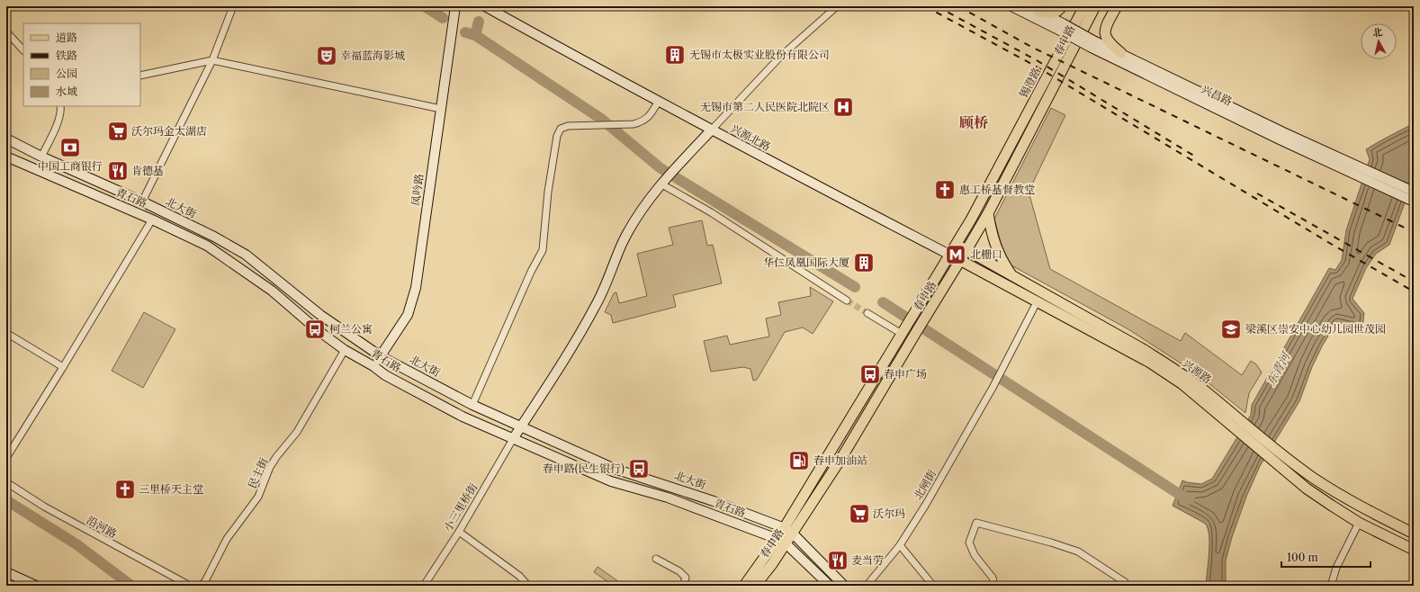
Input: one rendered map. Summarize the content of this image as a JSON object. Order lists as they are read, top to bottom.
{
  "streets": {
    "main road": [
      "春申路",
      "锡澄路",
      "兴昌路",
      "兴源北路",
      "凤吟路",
      "青石路",
      "北大街",
      "兴源路"
    ],
    "street": [
      "民主街",
      "北闸街",
      "小三里桥街",
      "沿河路"
    ]
  },
  "crossings": [
    ["春申路", "锡澄路"],
    ["春申路", "兴源北路"],
    ["春申路", "青石路"],
    ["春申路", "北大街"],
    ["春申路", "兴源路"],
    ["兴源北路", "兴源路"],
    ["凤吟路", "青石路"],
    ["凤吟路", "北大街"],
    ["青石路", "民主街"],
    ["青石路", "小三里桥街"],
    ["兴源路", "北闸街"]
  ],
  "districts": ["顾桥"],
  "water": ["东青河"],
  "places": {
    "building": ["无锡市太极实业股份有限公司", "华仁凤凰国际大厦"],
    "theatre": ["幸福蓝海影城"],
    "hospital": ["无锡市第二人民医院北院区"],
    "supermarket": ["沃尔玛金太湖店", "沃尔玛"],
    "bank": ["中国工商银行"],
    "restaurant": ["肯德基", "麦当劳"],
    "church": ["惠工桥基督教堂", "三里桥天主堂"],
    "metro station": ["北栅口"],
    "bus stop": ["柯兰公寓", "春申广场", "春申路(民生银行)"],
    "school or university": ["梁溪区崇安中心幼儿园世茂园"],
    "fuel station": ["春申加油站"]
  },
  "legend": [
    "道路",
    "铁路",
    "公园",
    "水域"
  ],
  "scale_bar": "100 m",
  "north": "top"
}
